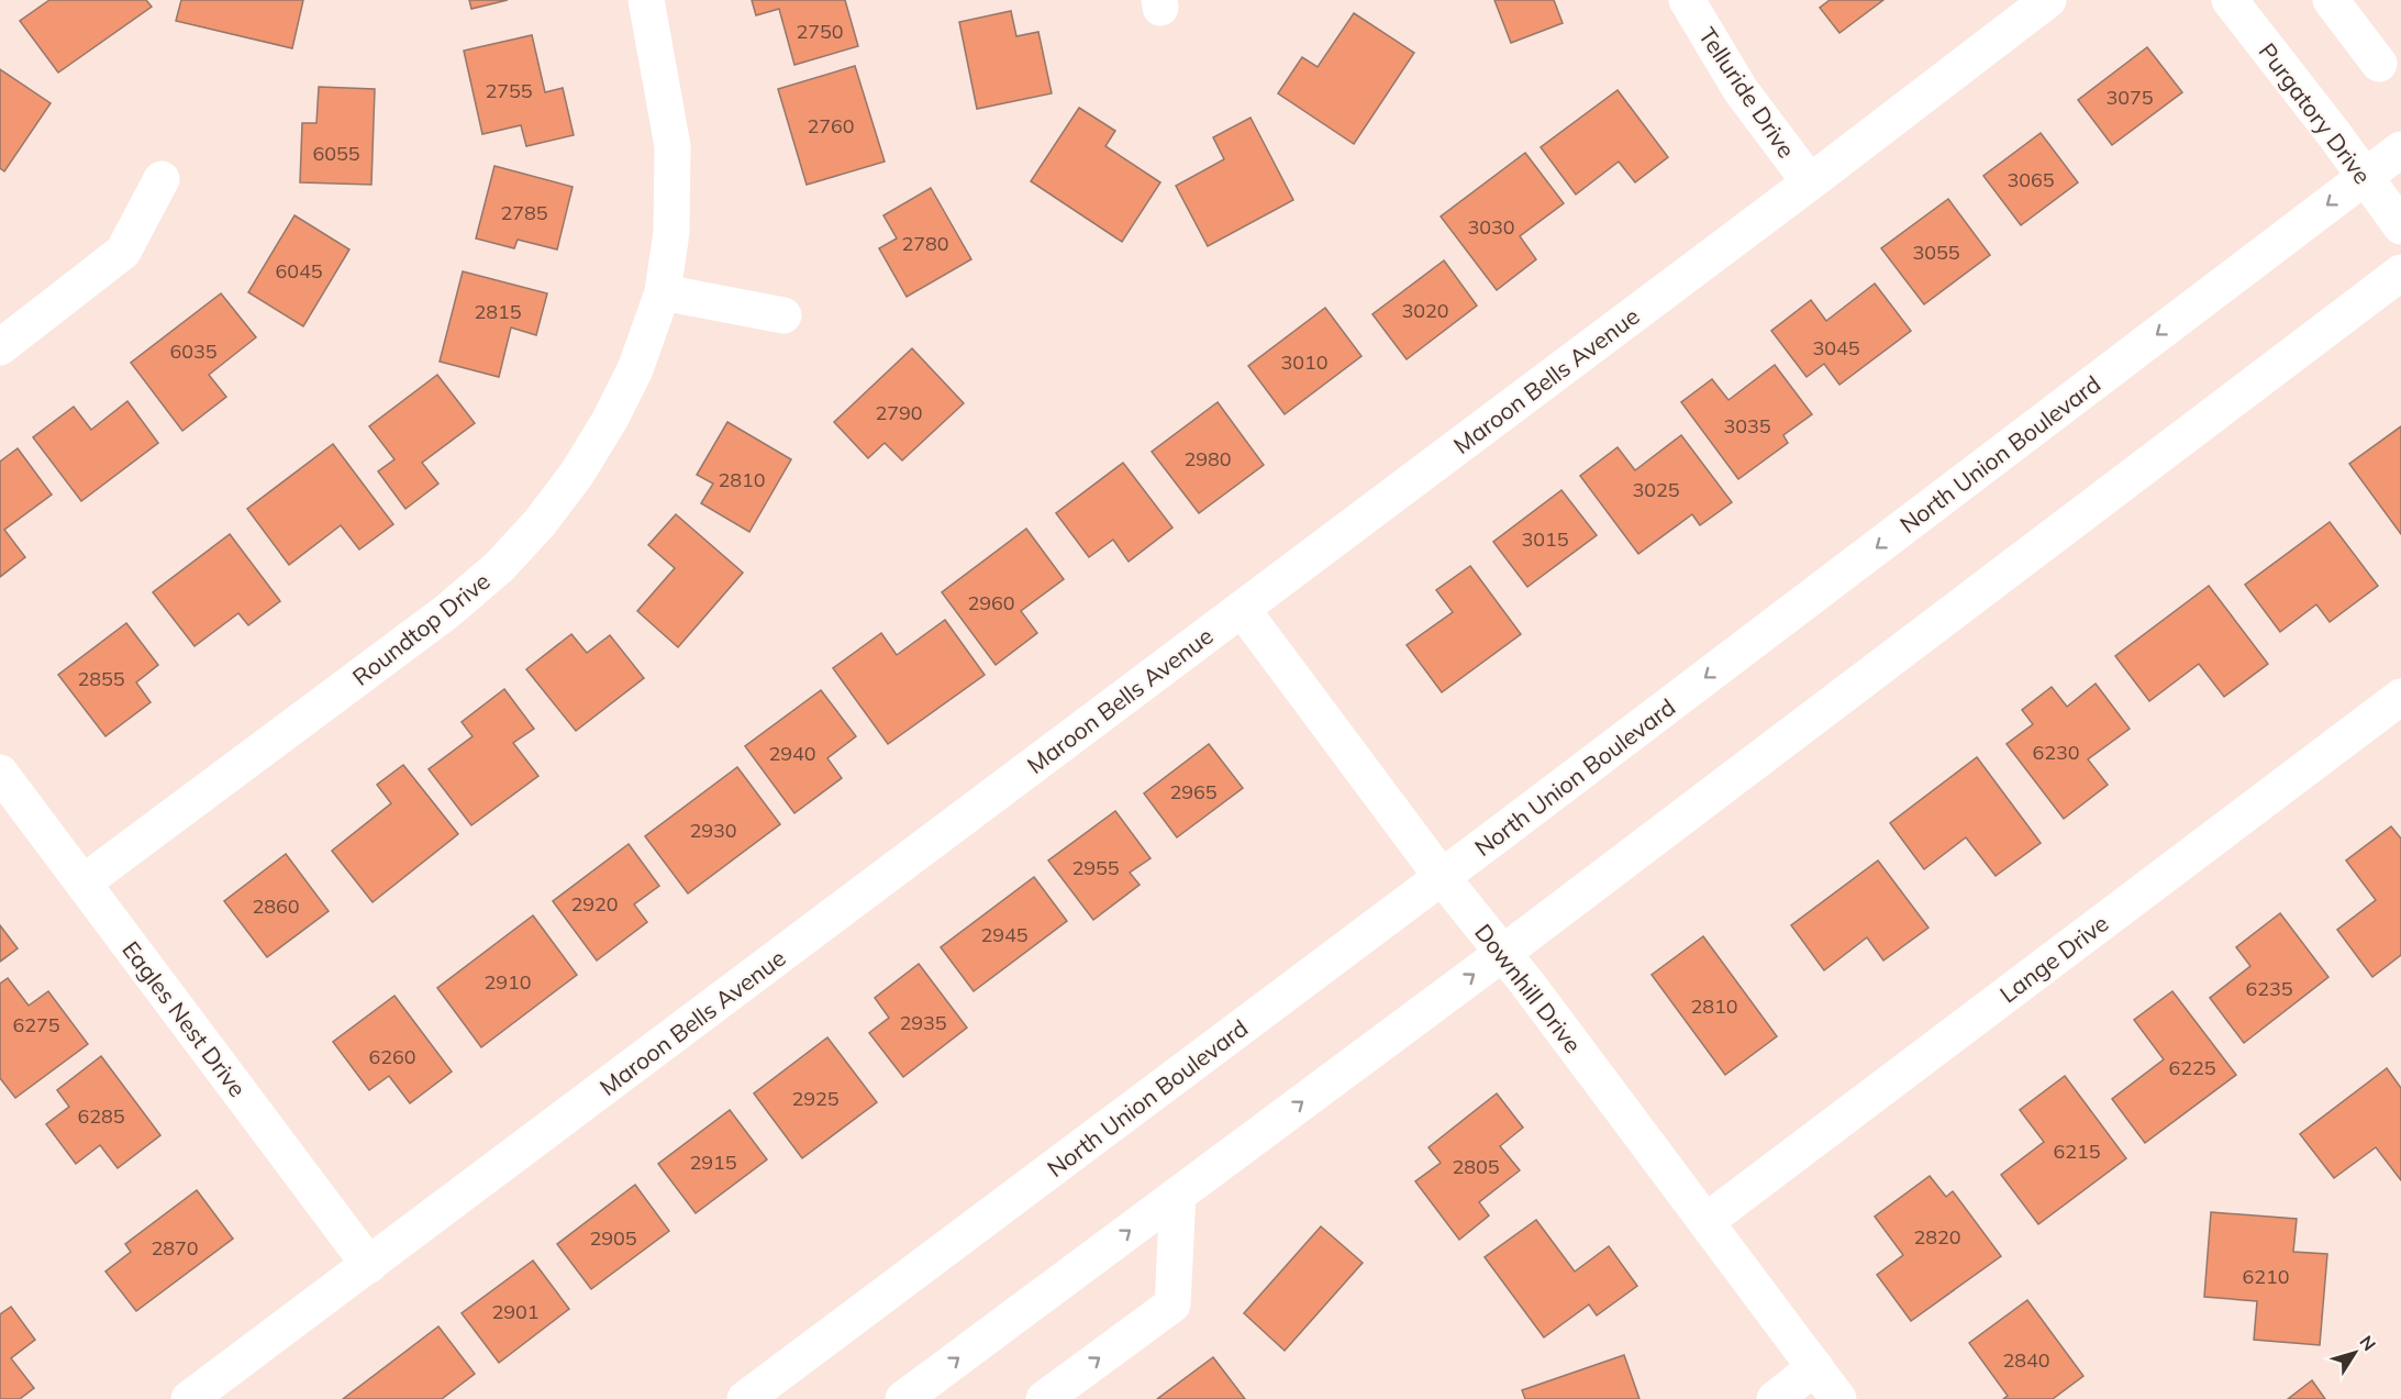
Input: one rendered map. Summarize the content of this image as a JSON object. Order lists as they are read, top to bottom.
{
  "streets": {
    "street": [
      "Telluride Drive",
      "Purgatory Drive",
      "Maroon Bells Avenue",
      "North Union Boulevard",
      "Roundtop Drive",
      "Lange Drive",
      "Downhill Drive",
      "Eagles Nest Drive"
    ]
  },
  "crossings": [
    ["Telluride Drive", "Maroon Bells Avenue"],
    ["Purgatory Drive", "North Union Boulevard"],
    ["Maroon Bells Avenue", "Downhill Drive"],
    ["Maroon Bells Avenue", "Eagles Nest Drive"],
    ["North Union Boulevard", "Downhill Drive"],
    ["Roundtop Drive", "Eagles Nest Drive"],
    ["Lange Drive", "Downhill Drive"]
  ],
  "house_numbers": [
    "2750",
    "2755",
    "3075",
    "2760",
    "6055",
    "3065",
    "2785",
    "3030",
    "2780",
    "3055",
    "6045",
    "3020",
    "2815",
    "3045",
    "6035",
    "3010",
    "2790",
    "3035",
    "2980",
    "2810",
    "3025",
    "3015",
    "2960",
    "2855",
    "6230",
    "2940",
    "2965",
    "2930",
    "2955",
    "2920",
    "2860",
    "2945",
    "2910",
    "6235",
    "2810",
    "2935",
    "6275",
    "6260",
    "6225",
    "2925",
    "6285",
    "6215",
    "2915",
    "2805",
    "2820",
    "2905",
    "2870",
    "6210",
    "2901",
    "2840"
  ],
  "north": "top right"
}
